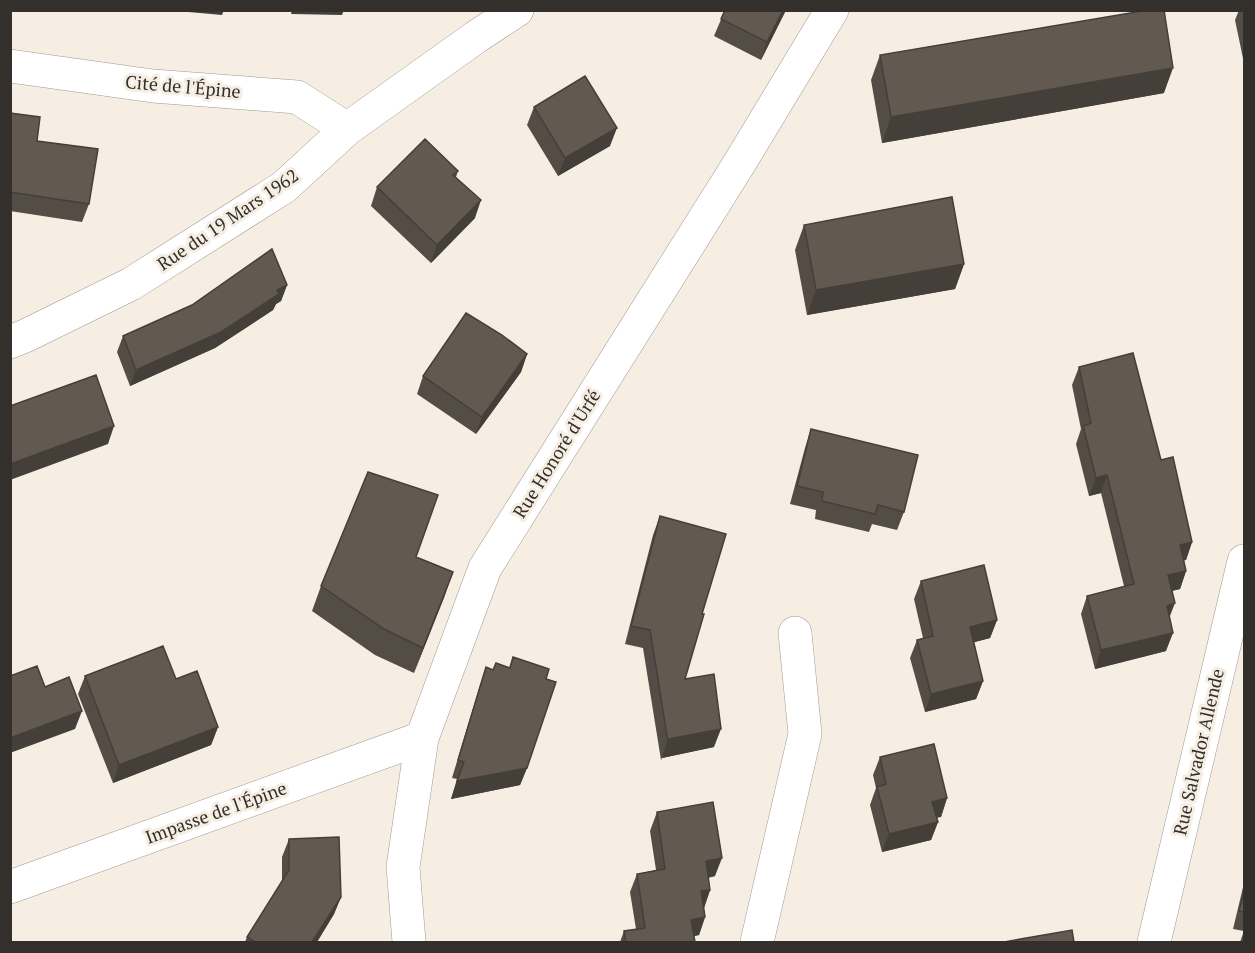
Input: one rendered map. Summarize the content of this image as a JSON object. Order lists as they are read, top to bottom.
{
  "streets": {
    "street": [
      "Cité de l'Épine",
      "Rue du 19 Mars 1962",
      "Rue Honoré d'Urfé",
      "Rue Salvador Allende",
      "Impasse de l'Épine"
    ]
  },
  "crossings": [
    ["Cité de l'Épine", "Rue du 19 Mars 1962"],
    ["Rue Honoré d'Urfé", "Impasse de l'Épine"]
  ]
}
